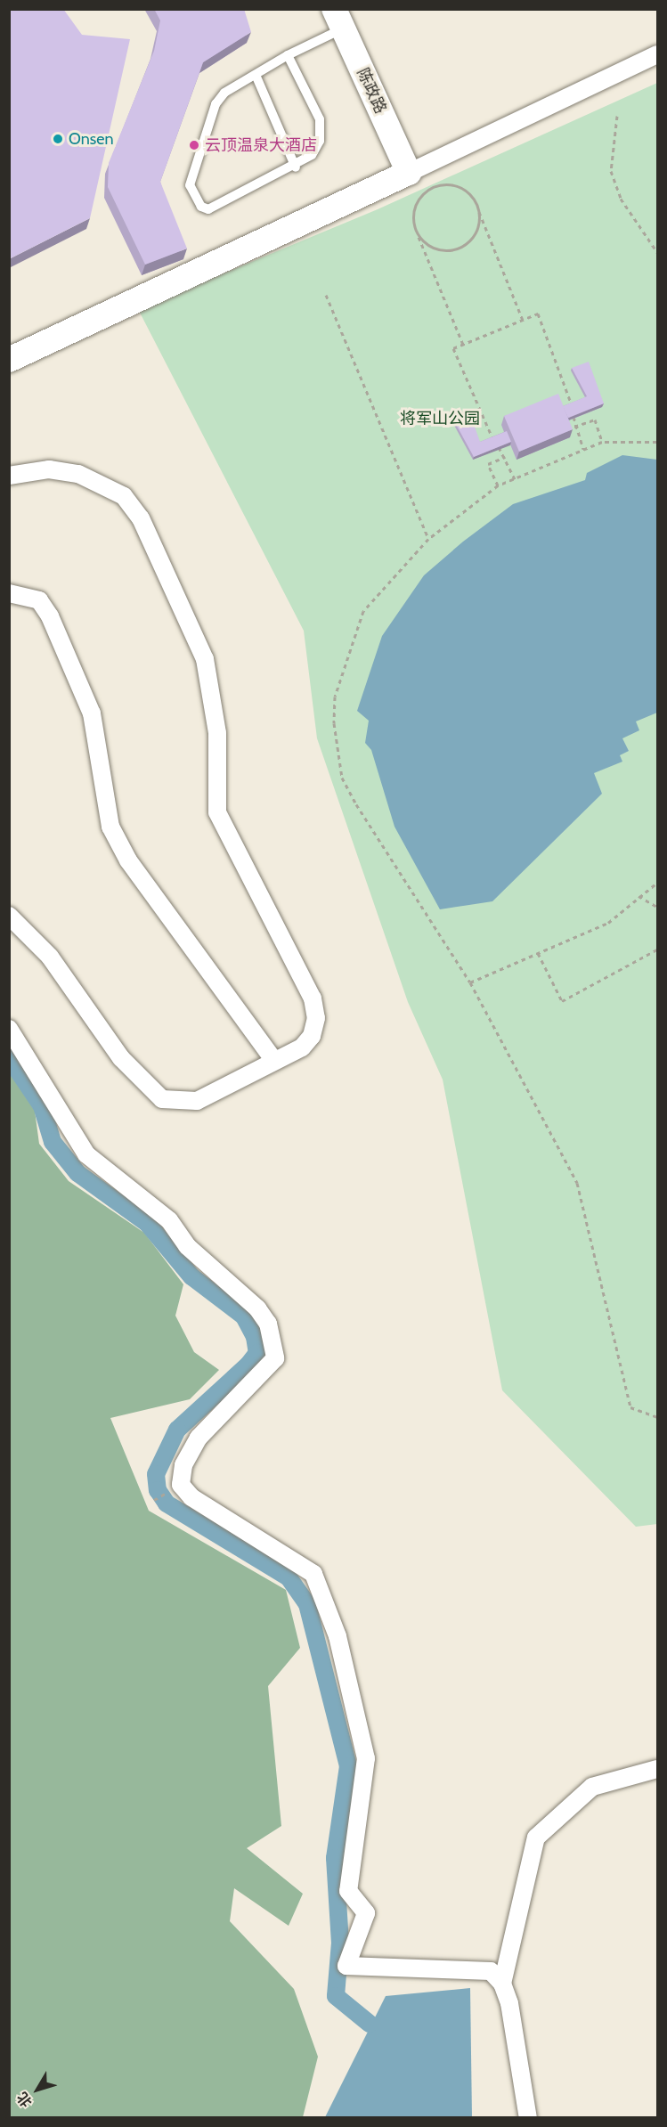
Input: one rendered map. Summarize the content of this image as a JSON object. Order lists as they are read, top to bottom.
{
  "streets": {
    "street": ["陈政路"]
  },
  "parks": ["将军山公园"],
  "places": ["Onsen", "云顶温泉大酒店"],
  "north": "bottom left"
}
